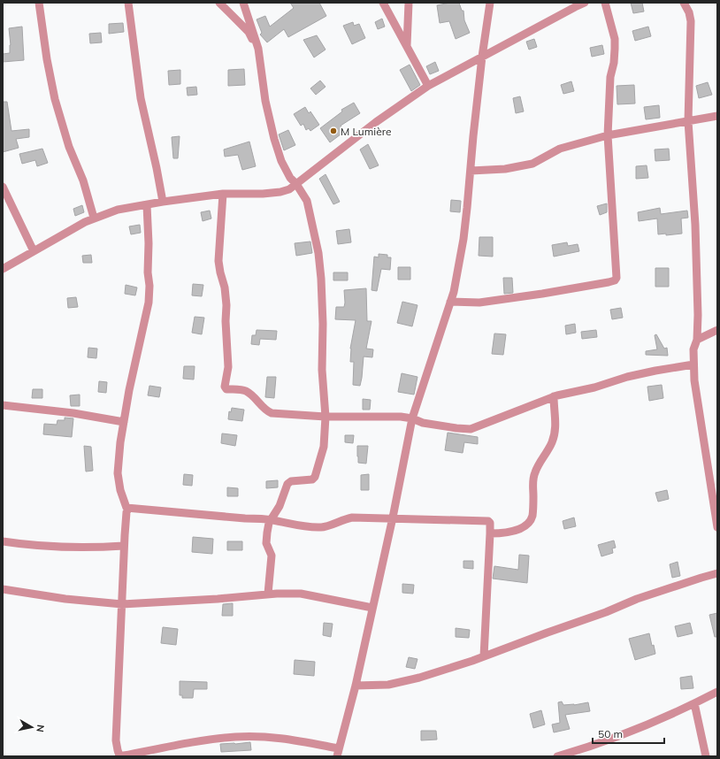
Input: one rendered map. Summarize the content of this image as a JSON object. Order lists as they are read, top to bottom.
{
  "places": ["M Lumière"],
  "scale_bar": "50 m",
  "north": "right"
}
